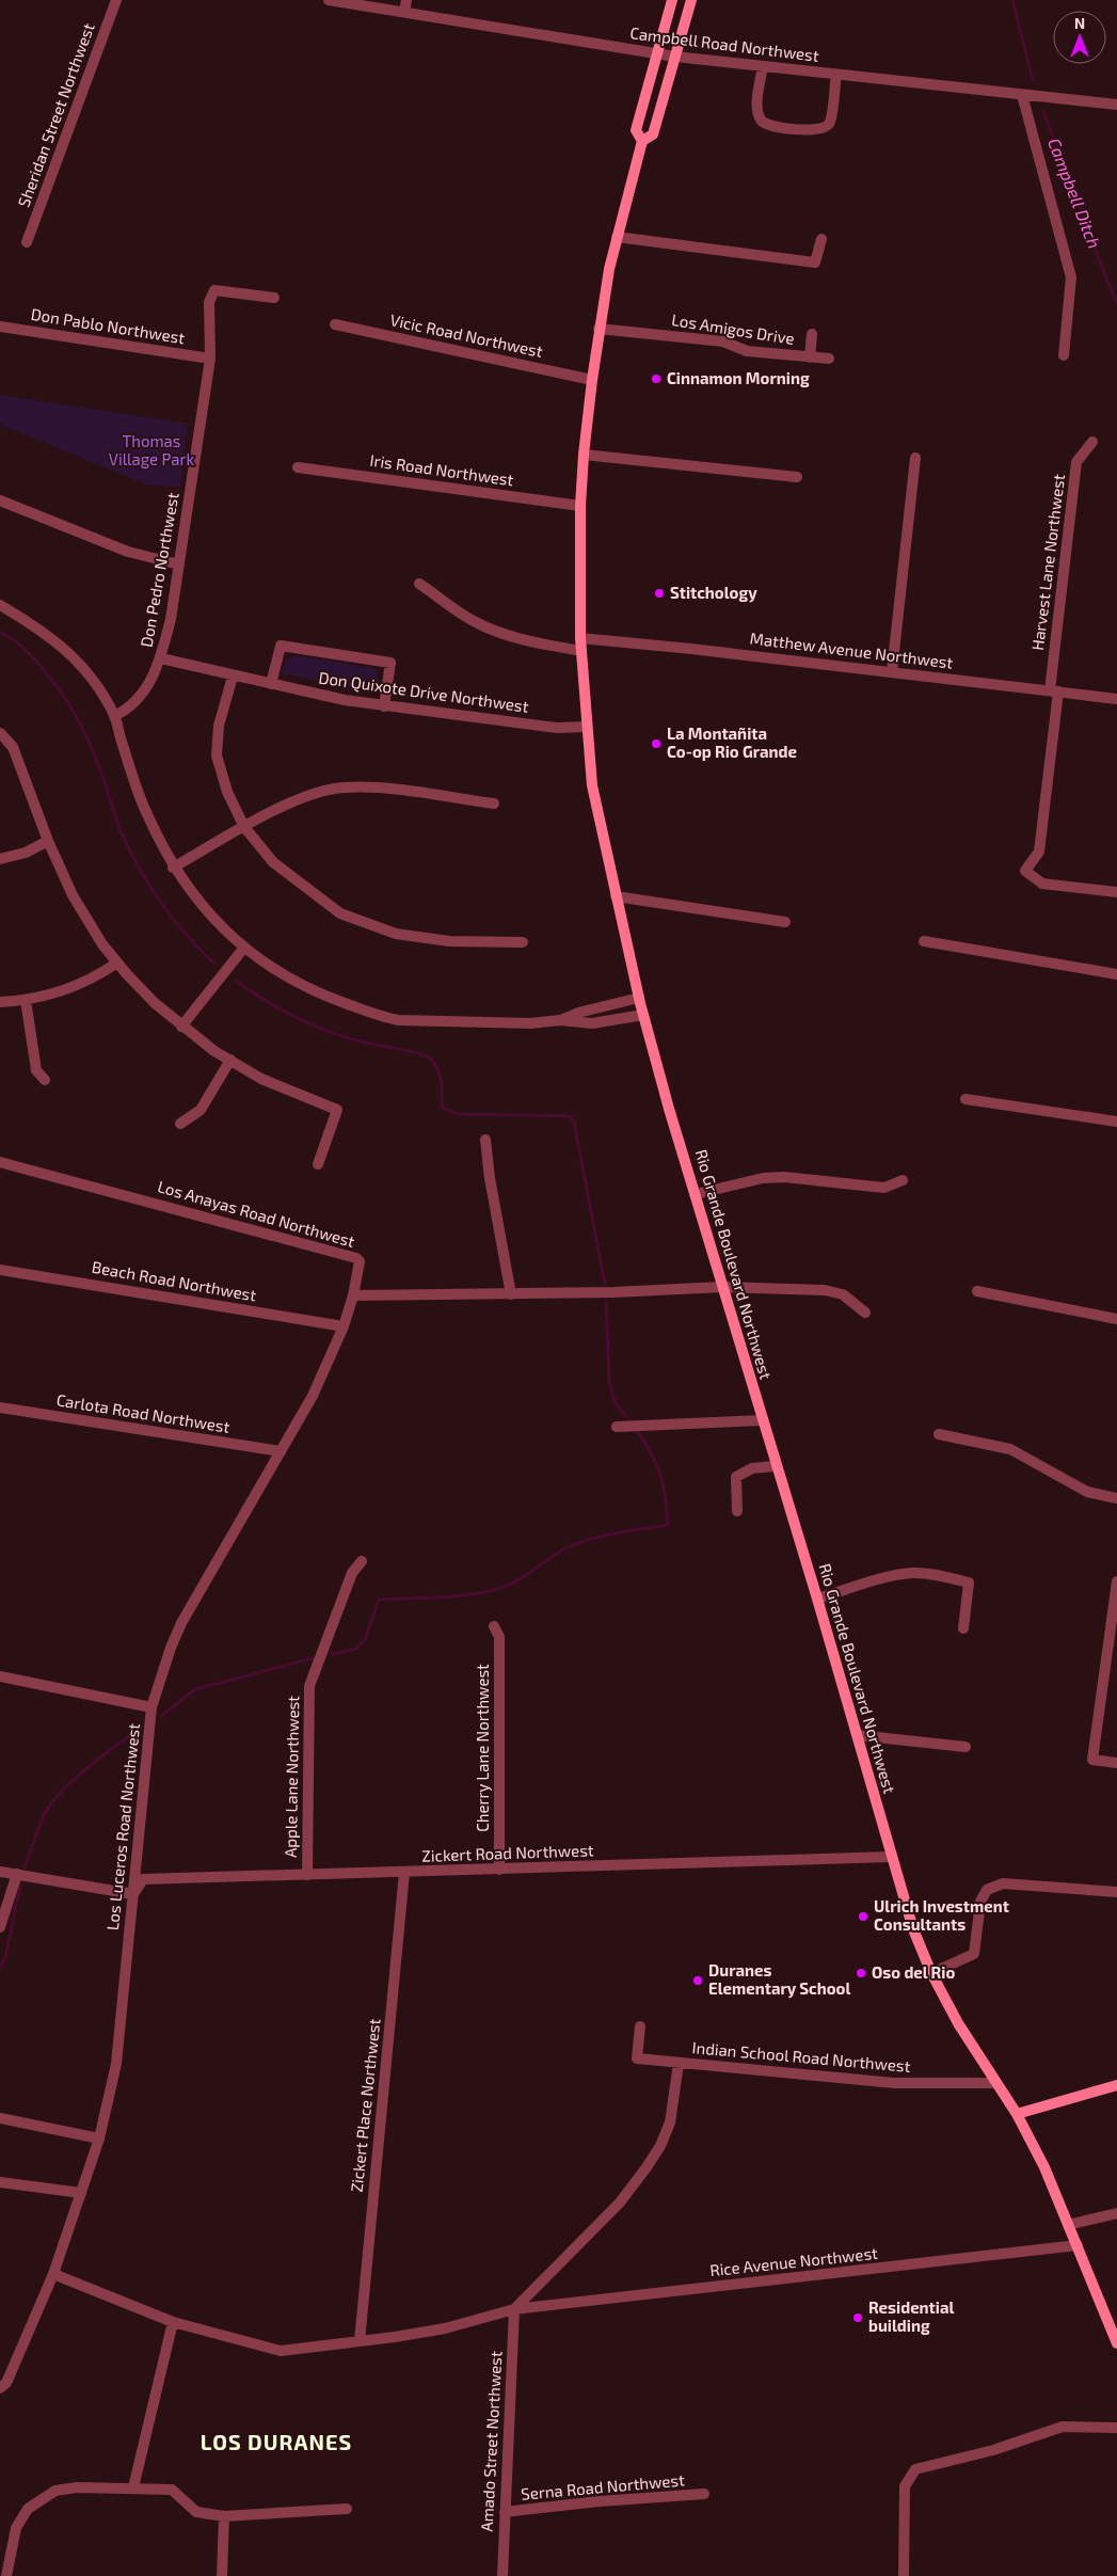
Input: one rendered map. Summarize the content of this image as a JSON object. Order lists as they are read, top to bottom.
{
  "streets": {
    "main road": ["Rio Grande Boulevard Northwest"],
    "street": [
      "Campbell Road Northwest",
      "Sheridan Street Northwest",
      "Don Pablo Northwest",
      "Los Amigos Drive",
      "Vicic Road Northwest",
      "Iris Road Northwest",
      "Harvest Lane Northwest",
      "Don Pedro Northwest",
      "Matthew Avenue Northwest",
      "Don Quixote Drive Northwest",
      "Los Anayas Road Northwest",
      "Beach Road Northwest",
      "Carlota Road Northwest",
      "Cherry Lane Northwest",
      "Apple Lane Northwest",
      "Los Luceros Road Northwest",
      "Zickert Road Northwest",
      "Indian School Road Northwest",
      "Zickert Place Northwest",
      "Rice Avenue Northwest",
      "Amado Street Northwest",
      "Serna Road Northwest"
    ]
  },
  "crossings": [
    ["Campbell Road Northwest", "Rio Grande Boulevard Northwest"],
    ["Don Pablo Northwest", "Don Pedro Northwest"],
    ["Los Amigos Drive", "Rio Grande Boulevard Northwest"],
    ["Vicic Road Northwest", "Rio Grande Boulevard Northwest"],
    ["Iris Road Northwest", "Rio Grande Boulevard Northwest"],
    ["Harvest Lane Northwest", "Matthew Avenue Northwest"],
    ["Don Pedro Northwest", "Don Quixote Drive Northwest"],
    ["Matthew Avenue Northwest", "Rio Grande Boulevard Northwest"],
    ["Don Quixote Drive Northwest", "Rio Grande Boulevard Northwest"],
    ["Los Anayas Road Northwest", "Los Luceros Road Northwest"],
    ["Rio Grande Boulevard Northwest", "Zickert Road Northwest"],
    ["Rio Grande Boulevard Northwest", "Indian School Road Northwest"],
    ["Rio Grande Boulevard Northwest", "Rice Avenue Northwest"],
    ["Beach Road Northwest", "Los Luceros Road Northwest"],
    ["Carlota Road Northwest", "Los Luceros Road Northwest"],
    ["Cherry Lane Northwest", "Zickert Road Northwest"],
    ["Apple Lane Northwest", "Zickert Road Northwest"],
    ["Los Luceros Road Northwest", "Zickert Road Northwest"],
    ["Los Luceros Road Northwest", "Rice Avenue Northwest"],
    ["Zickert Road Northwest", "Zickert Place Northwest"],
    ["Zickert Place Northwest", "Rice Avenue Northwest"],
    ["Rice Avenue Northwest", "Amado Street Northwest"],
    ["Amado Street Northwest", "Serna Road Northwest"]
  ],
  "districts": ["LOS DURANES"],
  "water": ["Campbell Ditch"],
  "parks": ["Thomas Village Park"],
  "places": [
    "Cinnamon Morning",
    "Stitchology",
    "La Montañita Co-op Rio Grande",
    "Ulrich Investment Consultants",
    "Oso del Rio",
    "Duranes Elementary School",
    "Residential building"
  ],
  "north": "top"
}
